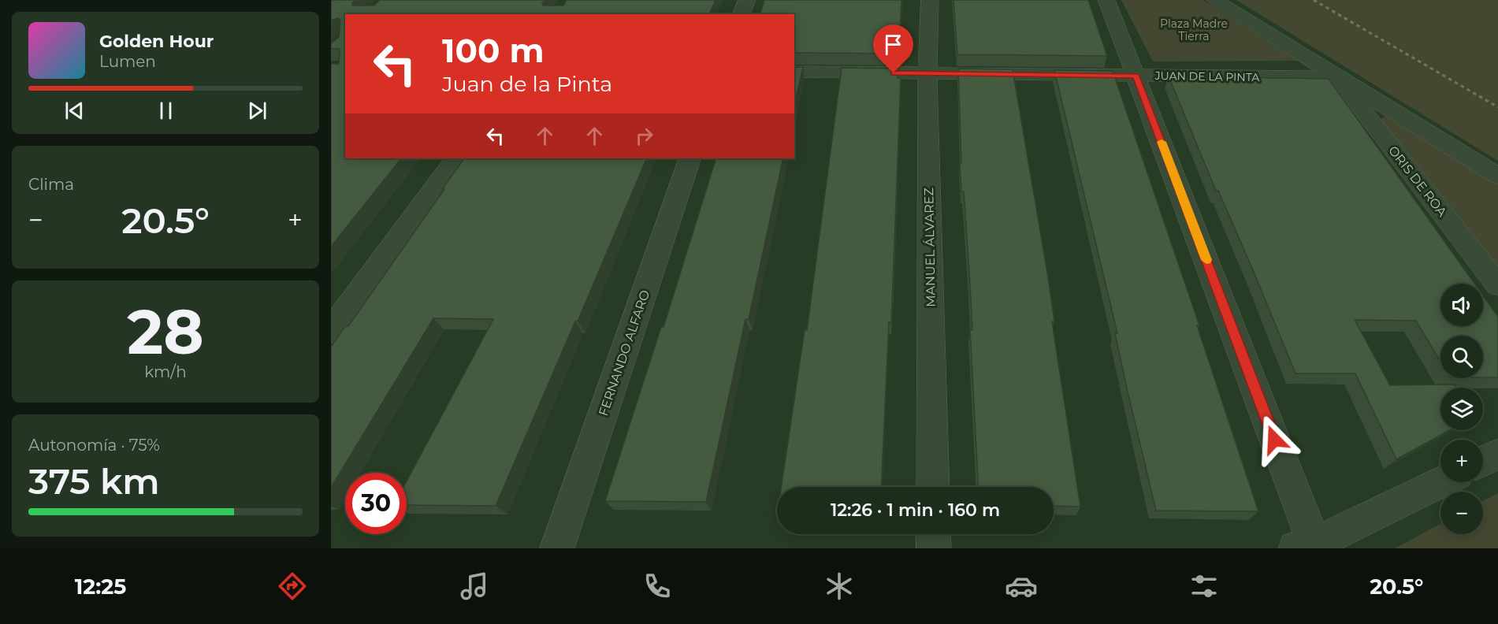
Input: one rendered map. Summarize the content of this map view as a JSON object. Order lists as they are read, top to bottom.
{
  "streets": {
    "street": [
      "JUAN DE LA PINTA",
      "ORIS DE ROA",
      "MANUEL ÁLVAREZ",
      "FERNANDO ALFARO"
    ]
  },
  "crossings": [
    ["JUAN DE LA PINTA", "ORIS DE ROA"],
    ["JUAN DE LA PINTA", "MANUEL ÁLVAREZ"]
  ],
  "parks": ["Plaza Madre Tierra"],
  "page": {
    "turn": ["100 m", "Juan de la Pinta"],
    "song": ["Golden Hour", "Lumen"],
    "tile": [
      "Clima",
      ["28", "km/h"],
      ["Autonomía · 75%", "375 km"]
    ],
    "heat": ["−", "20.5°", "+"],
    "map_buttons": ["+", "−"],
    "limit": "30",
    "trip": "12:26 · 1 min · 160 m",
    "tabs": ["12:25", "20.5°"]
  }
}
